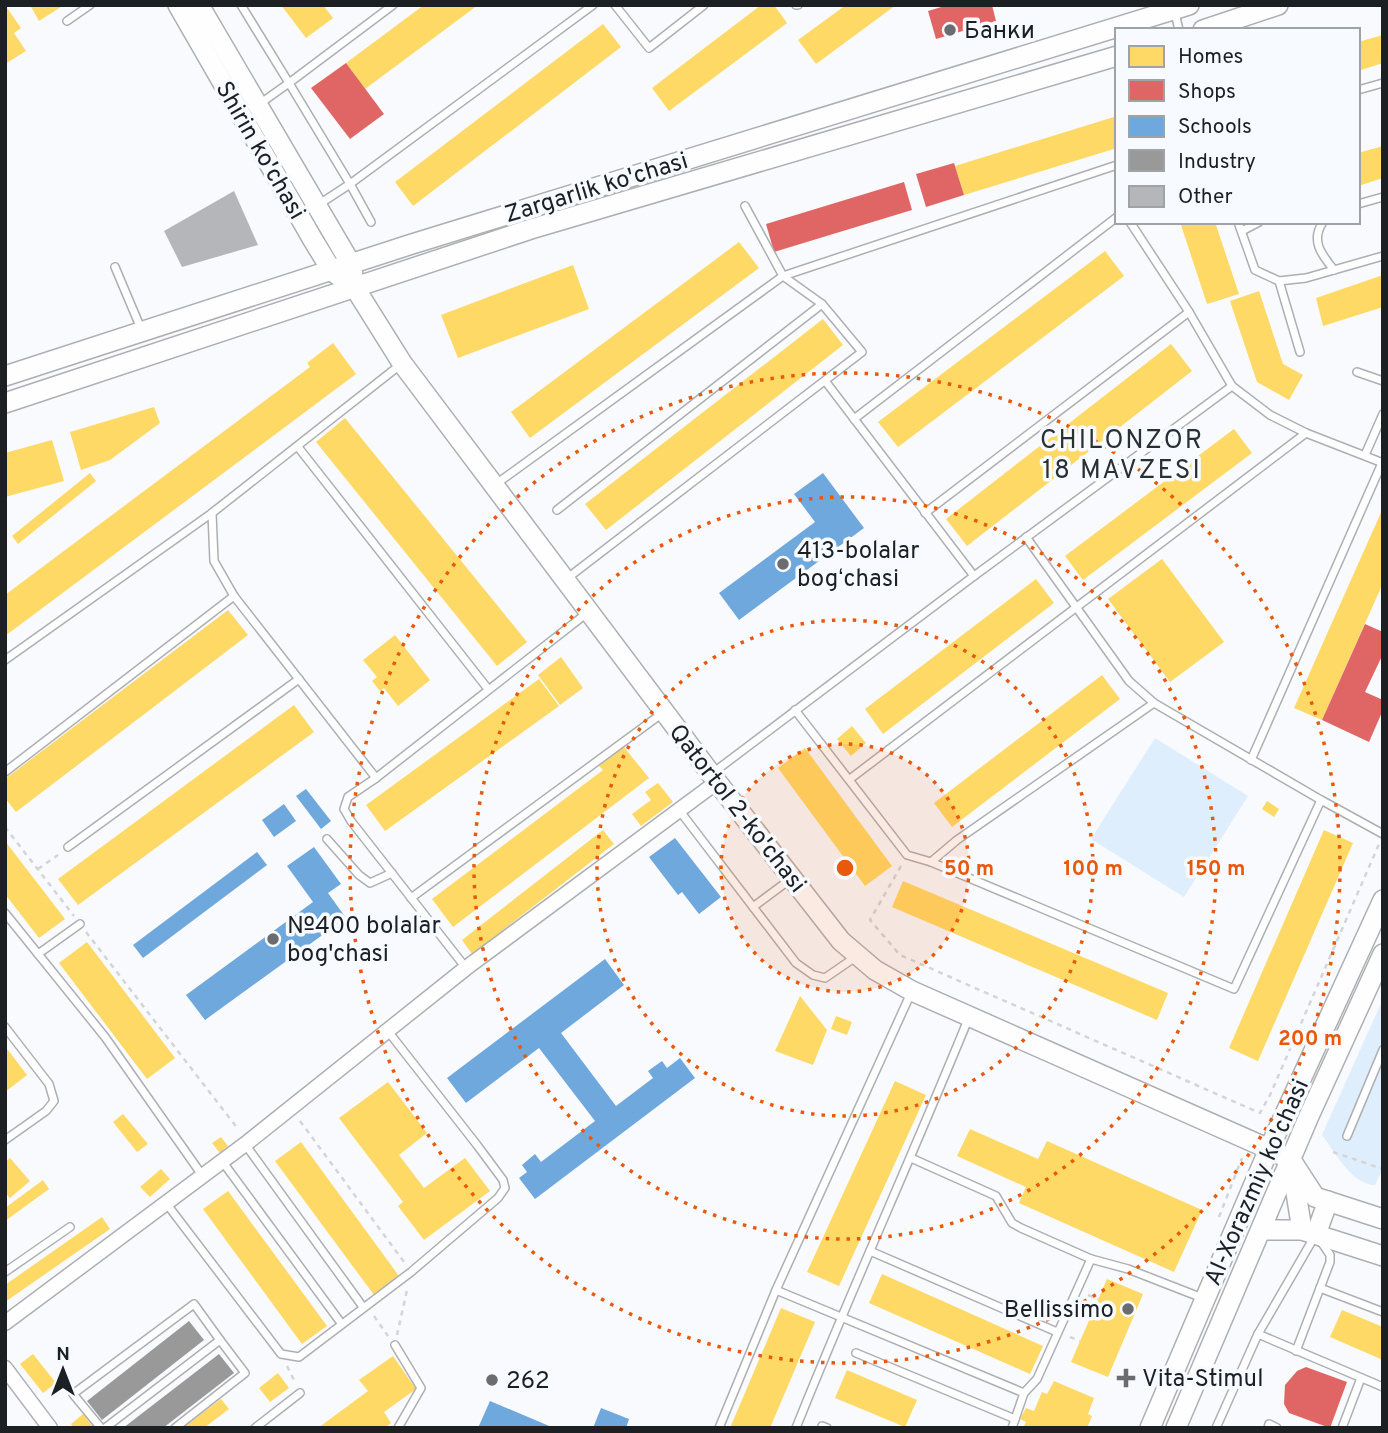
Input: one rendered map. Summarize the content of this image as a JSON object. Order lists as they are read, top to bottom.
{
  "streets": {
    "main road": [
      "Shirin ko'chasi",
      "Zargarlik ko'chasi",
      "Qatortol 2-ko'chasi",
      "Al-Xorazmiy ko'chasi"
    ]
  },
  "crossings": [
    ["Shirin ko'chasi", "Zargarlik ko'chasi"],
    ["Shirin ko'chasi", "Qatortol 2-ko'chasi"],
    ["Zargarlik ko'chasi", "Qatortol 2-ko'chasi"],
    ["Qatortol 2-ko'chasi", "Al-Xorazmiy ko'chasi"]
  ],
  "districts": ["CHILONZOR 18 MAVZESI"],
  "places": {
    "other": [
      "Банки",
      "413-bolalar bogʻchasi",
      "№400 bolalar bog'chasi",
      "Bellissimo",
      "262"
    ],
    "health": ["Vita-Stimul"]
  },
  "legend": [
    "Homes",
    "Shops",
    "Schools",
    "Industry",
    "Other"
  ],
  "north": "top",
  "rings": [
    "50 m",
    "100 m",
    "150 m",
    "200 m"
  ]
}
